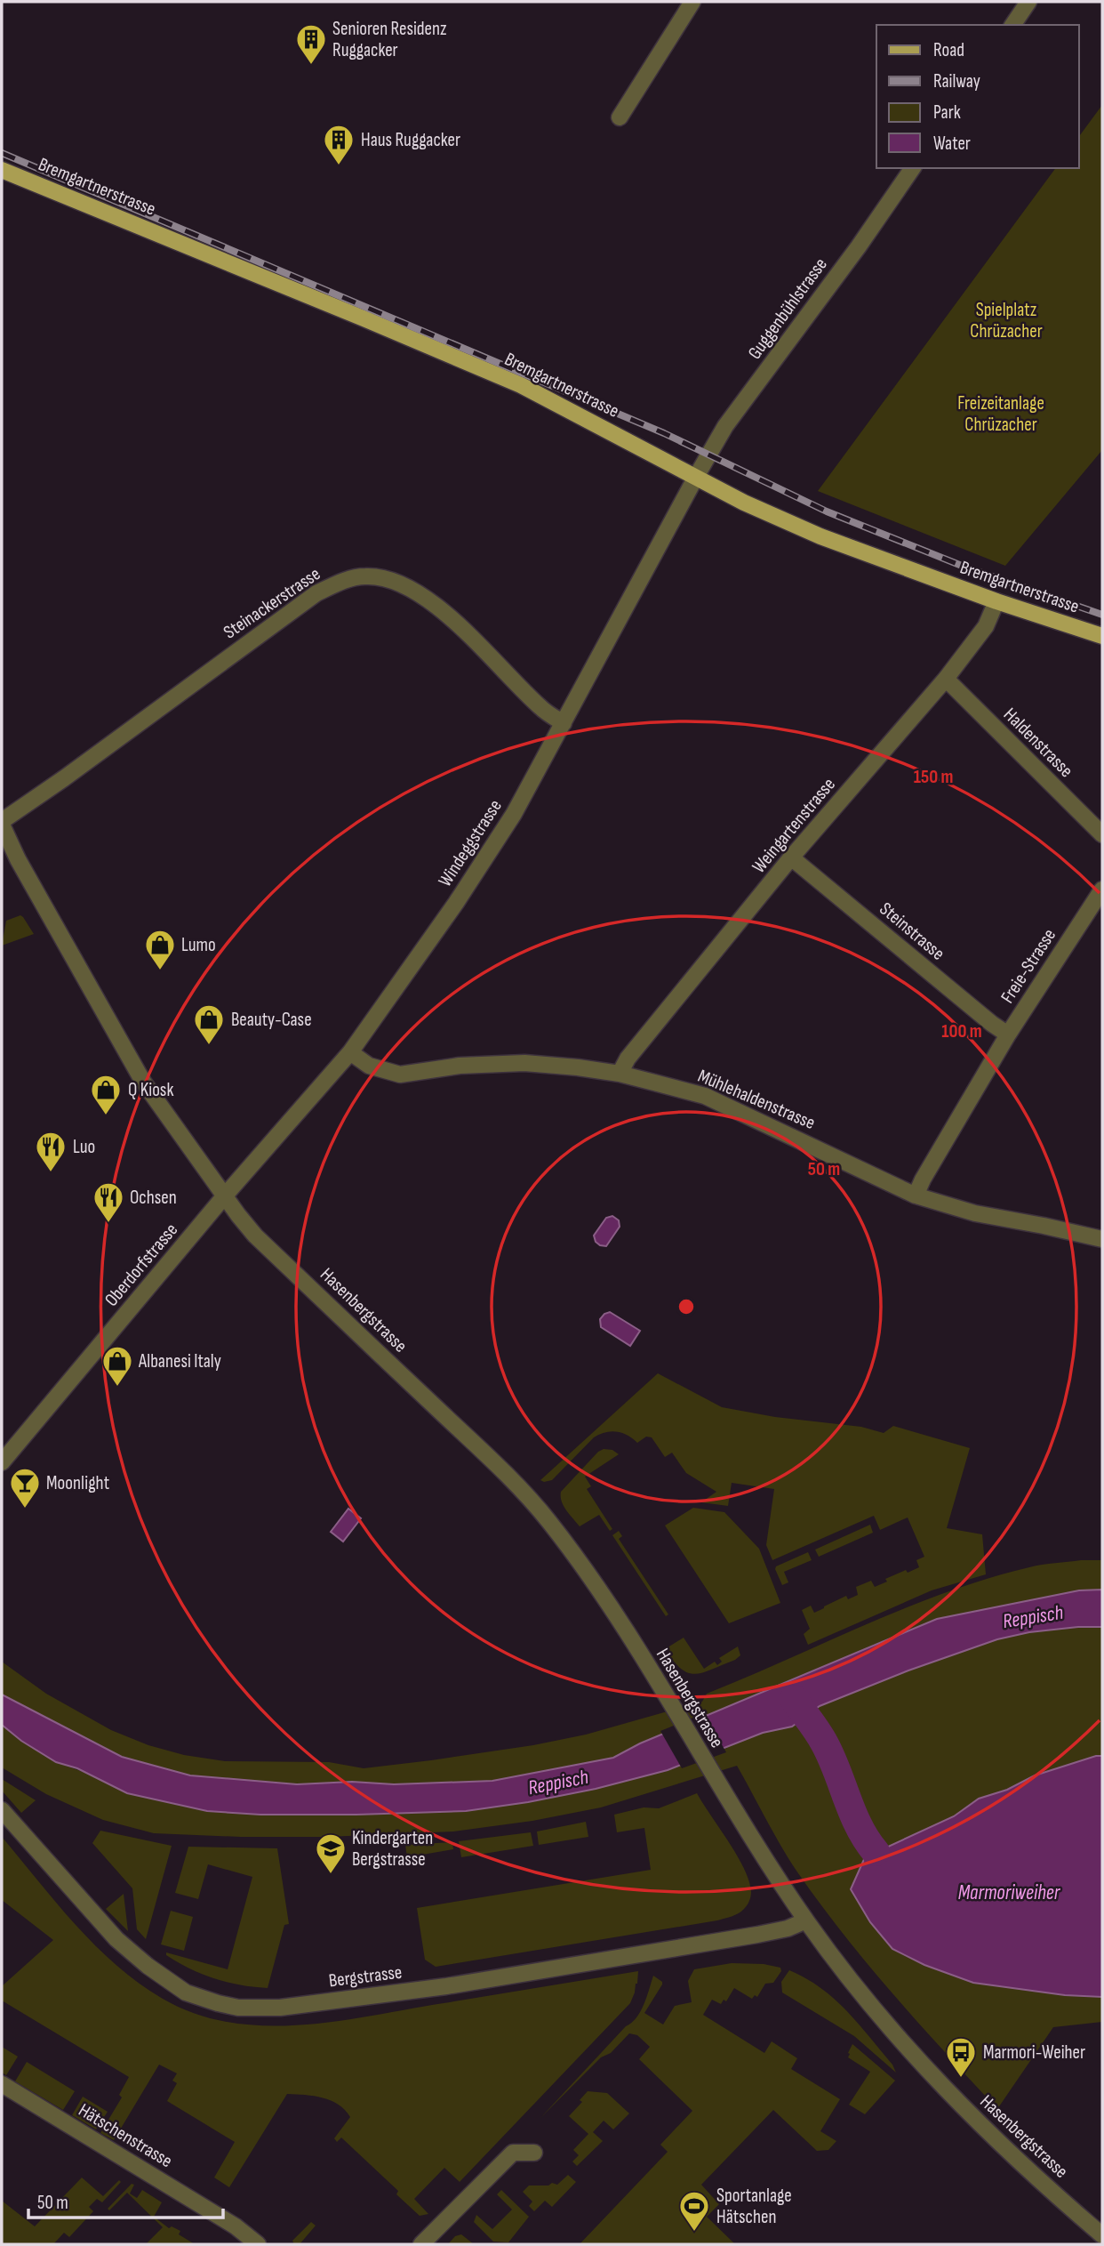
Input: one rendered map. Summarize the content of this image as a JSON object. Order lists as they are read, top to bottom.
{
  "streets": {
    "main road": ["Bremgartnerstrasse"],
    "street": [
      "Guggenbühlstrasse",
      "Steinackerstrasse",
      "Haldenstrasse",
      "Weingartenstrasse",
      "Windeggstrasse",
      "Steinstrasse",
      "Freie-Strasse",
      "Mühlehaldenstrasse",
      "Oberdorfstrasse",
      "Hasenbergstrasse",
      "Bergstrasse",
      "Hätschenstrasse"
    ]
  },
  "crossings": [
    ["Bremgartnerstrasse", "Guggenbühlstrasse"],
    ["Bremgartnerstrasse", "Weingartenstrasse"],
    ["Bremgartnerstrasse", "Windeggstrasse"],
    ["Guggenbühlstrasse", "Windeggstrasse"],
    ["Steinackerstrasse", "Windeggstrasse"],
    ["Haldenstrasse", "Weingartenstrasse"],
    ["Weingartenstrasse", "Steinstrasse"],
    ["Weingartenstrasse", "Mühlehaldenstrasse"],
    ["Windeggstrasse", "Mühlehaldenstrasse"],
    ["Windeggstrasse", "Oberdorfstrasse"],
    ["Windeggstrasse", "Hasenbergstrasse"],
    ["Steinstrasse", "Freie-Strasse"],
    ["Freie-Strasse", "Mühlehaldenstrasse"],
    ["Oberdorfstrasse", "Hasenbergstrasse"],
    ["Hasenbergstrasse", "Bergstrasse"]
  ],
  "water": ["Reppisch", "Marmoriweiher"],
  "parks": ["Spielplatz Chrüzacher", "Freizeitanlage Chrüzacher"],
  "places": {
    "building": ["Senioren Residenz Ruggacker", "Haus Ruggacker"],
    "shop": [
      "Lumo",
      "Beauty-Case",
      "Q Kiosk",
      "Albanesi Italy"
    ],
    "restaurant": ["Luo", "Ochsen"],
    "bar": ["Moonlight"],
    "school or university": ["Kindergarten Bergstrasse"],
    "bus stop": ["Marmori-Weiher"],
    "sports": ["Sportanlage Hätschen"]
  },
  "legend": [
    "Road",
    "Railway",
    "Park",
    "Water"
  ],
  "scale_bar": "50 m",
  "rings": ["150 m", "100 m", "50 m"]
}
